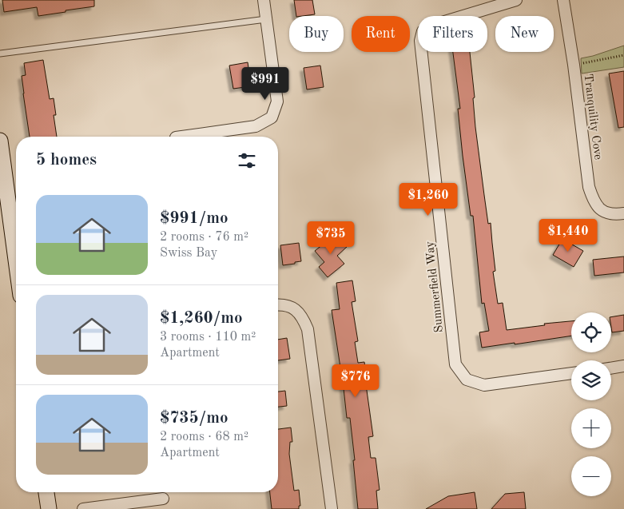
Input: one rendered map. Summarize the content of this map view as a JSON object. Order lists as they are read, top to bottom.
{
  "streets": {
    "street": ["Tranquility Cove", "Summerfield Way"]
  },
  "page": {
    "chip": [
      "Buy",
      "Rent",
      "Filters",
      "New"
    ],
    "price": [
      "$991",
      "$1,260",
      "$1,440",
      "$735",
      "$776"
    ],
    "heading": "5 homes",
    "list": [
      {
        "name": "$991/mo",
        "note": "2 rooms · 76 m² · Swiss Bay"
      },
      {
        "name": "$1,260/mo",
        "note": "3 rooms · 110 m² · Apartment"
      },
      {
        "name": "$735/mo",
        "note": "2 rooms · 68 m² · Apartment"
      }
    ],
    "map_buttons": ["+", "−"]
  }
}
